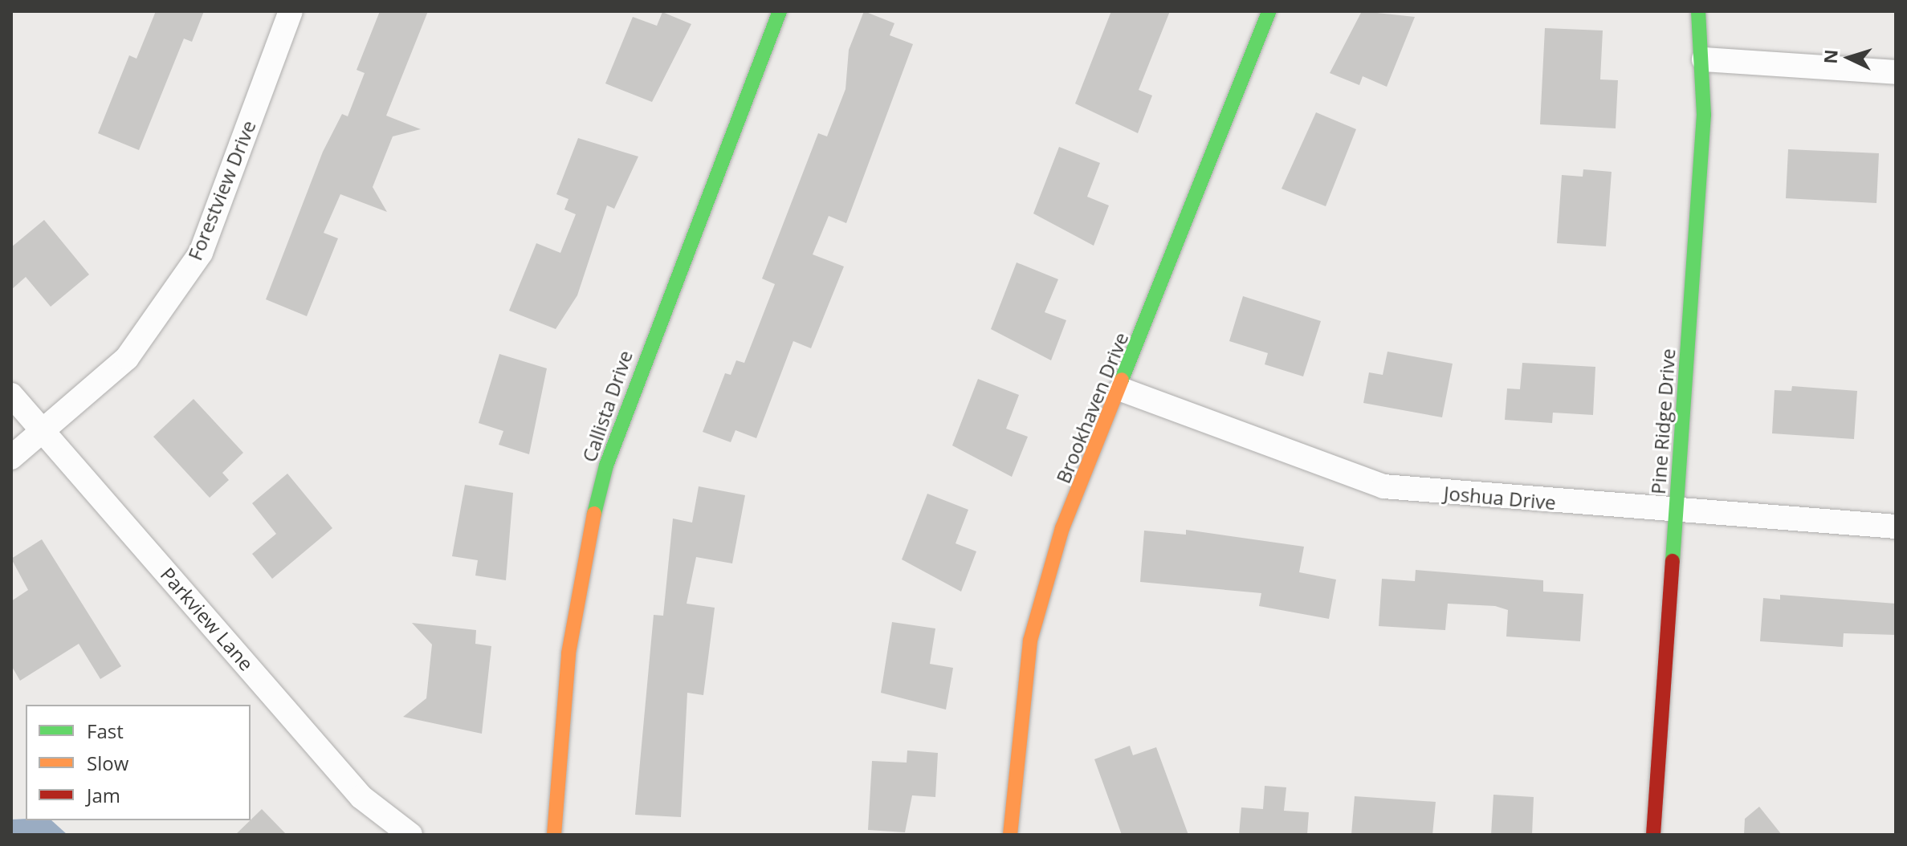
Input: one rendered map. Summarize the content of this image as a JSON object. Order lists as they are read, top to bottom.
{
  "streets": {
    "street": [
      "Forestview Drive",
      "Callista Drive",
      "Brookhaven Drive",
      "Pine Ridge Drive",
      "Joshua Drive",
      "Parkview Lane"
    ]
  },
  "crossings": [
    ["Forestview Drive", "Parkview Lane"],
    ["Brookhaven Drive", "Joshua Drive"],
    ["Pine Ridge Drive", "Joshua Drive"]
  ],
  "legend": ["Fast", "Slow", "Jam"],
  "north": "left"
}
